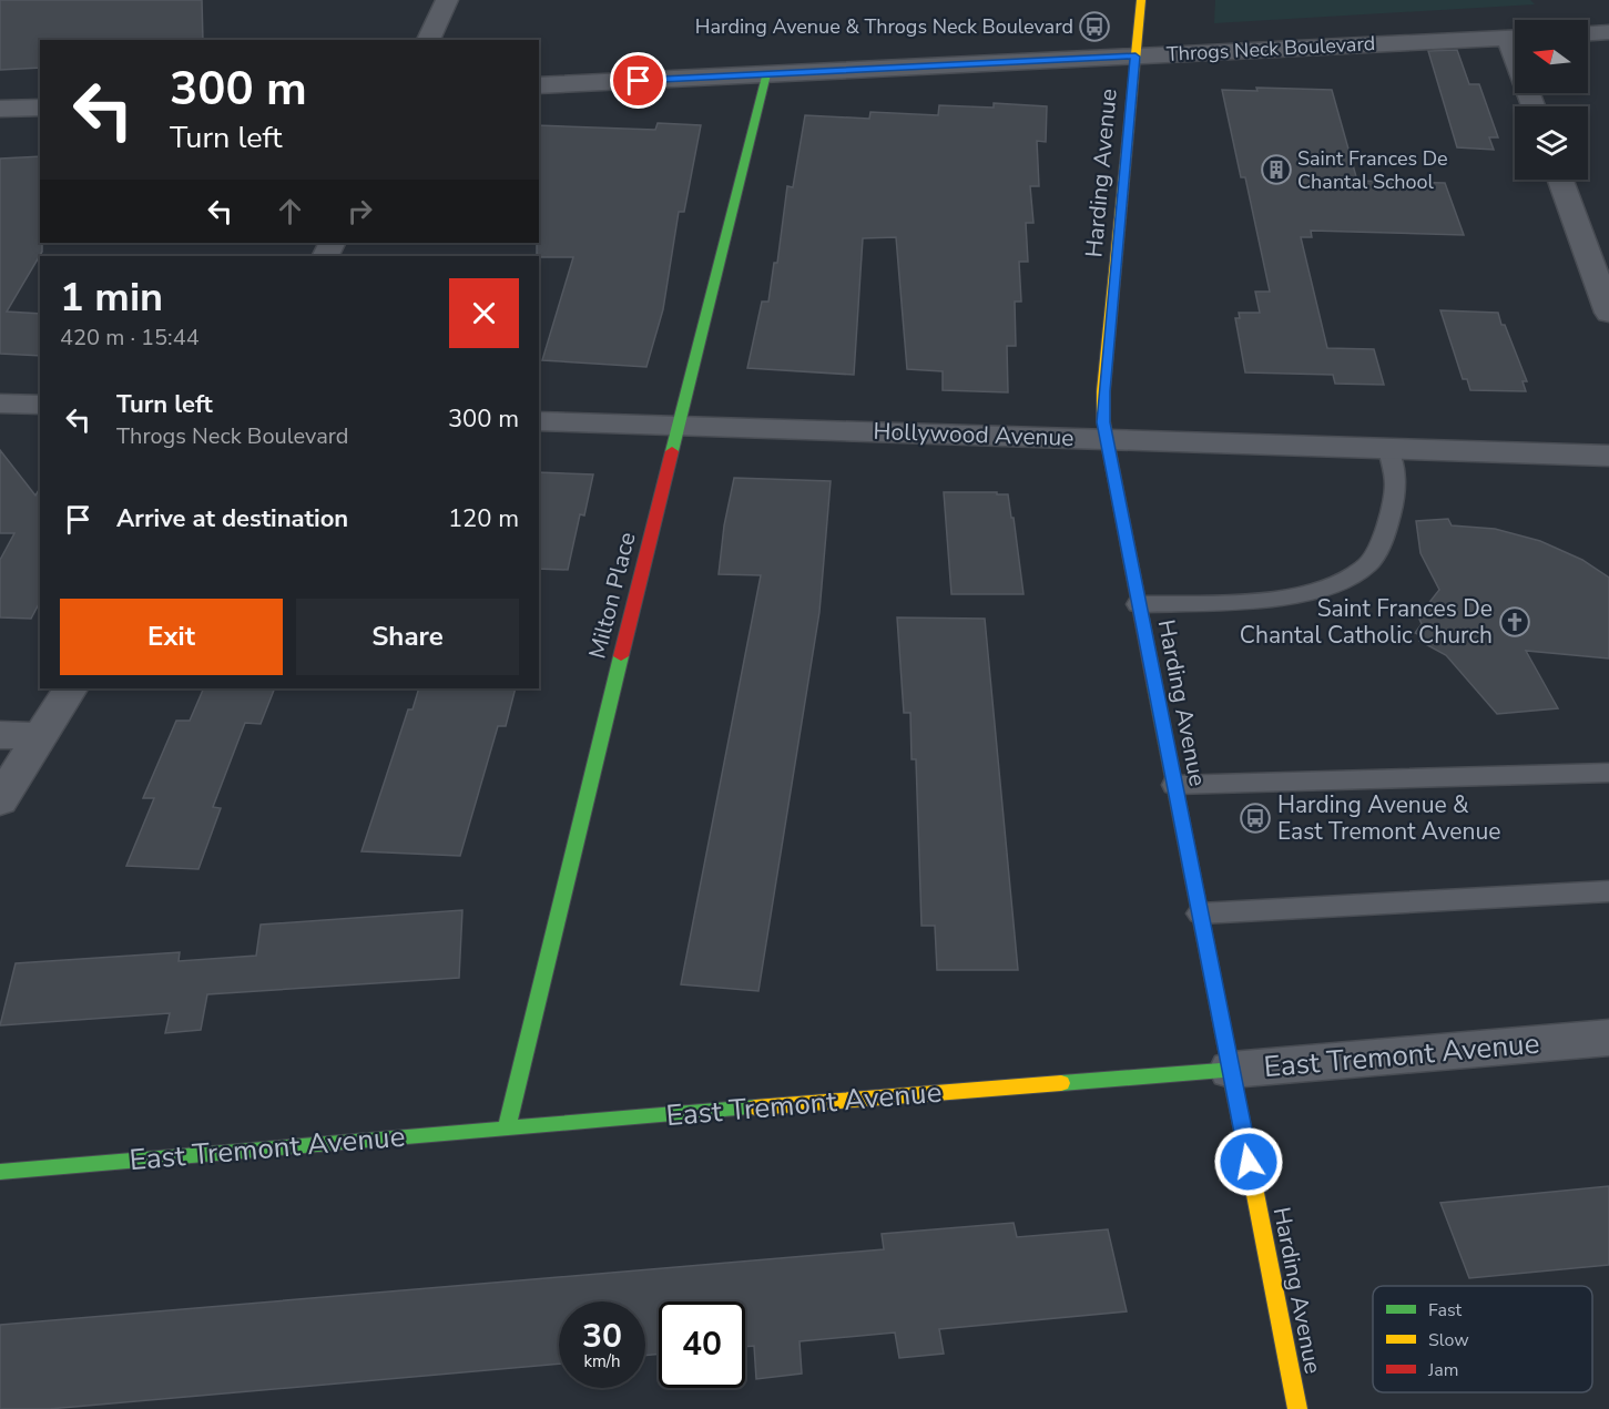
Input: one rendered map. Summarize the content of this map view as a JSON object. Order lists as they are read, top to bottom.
{
  "streets": {
    "street": [
      "Throgs Neck Boulevard",
      "Harding Avenue",
      "Hollywood Avenue",
      "Milton Place",
      "East Tremont Avenue"
    ]
  },
  "crossings": [
    ["Throgs Neck Boulevard", "Harding Avenue"],
    ["Throgs Neck Boulevard", "Milton Place"],
    ["Harding Avenue", "Hollywood Avenue"],
    ["Harding Avenue", "East Tremont Avenue"],
    ["Hollywood Avenue", "Milton Place"],
    ["Milton Place", "East Tremont Avenue"]
  ],
  "places": {
    "bus stop": ["Harding Avenue & Throgs Neck Boulevard", "Harding Avenue & East Tremont Avenue"],
    "building": ["Saint Frances De Chantal School"],
    "church": ["Saint Frances De Chantal Catholic Church"]
  },
  "legend": ["Fast", "Slow", "Jam"],
  "north": "left",
  "page": {
    "turn": ["300 m", "Turn left"],
    "heading": ["1 min", "420 m · 15:44"],
    "list": [
      {
        "name": "Turn left",
        "note": "Throgs Neck Boulevard",
        "value": "300 m"
      },
      {
        "name": "Arrive at destination",
        "value": "120 m"
      }
    ],
    "buttons": ["Exit", "Share"],
    "speed": "30 km/h",
    "limit": "40"
  }
}
